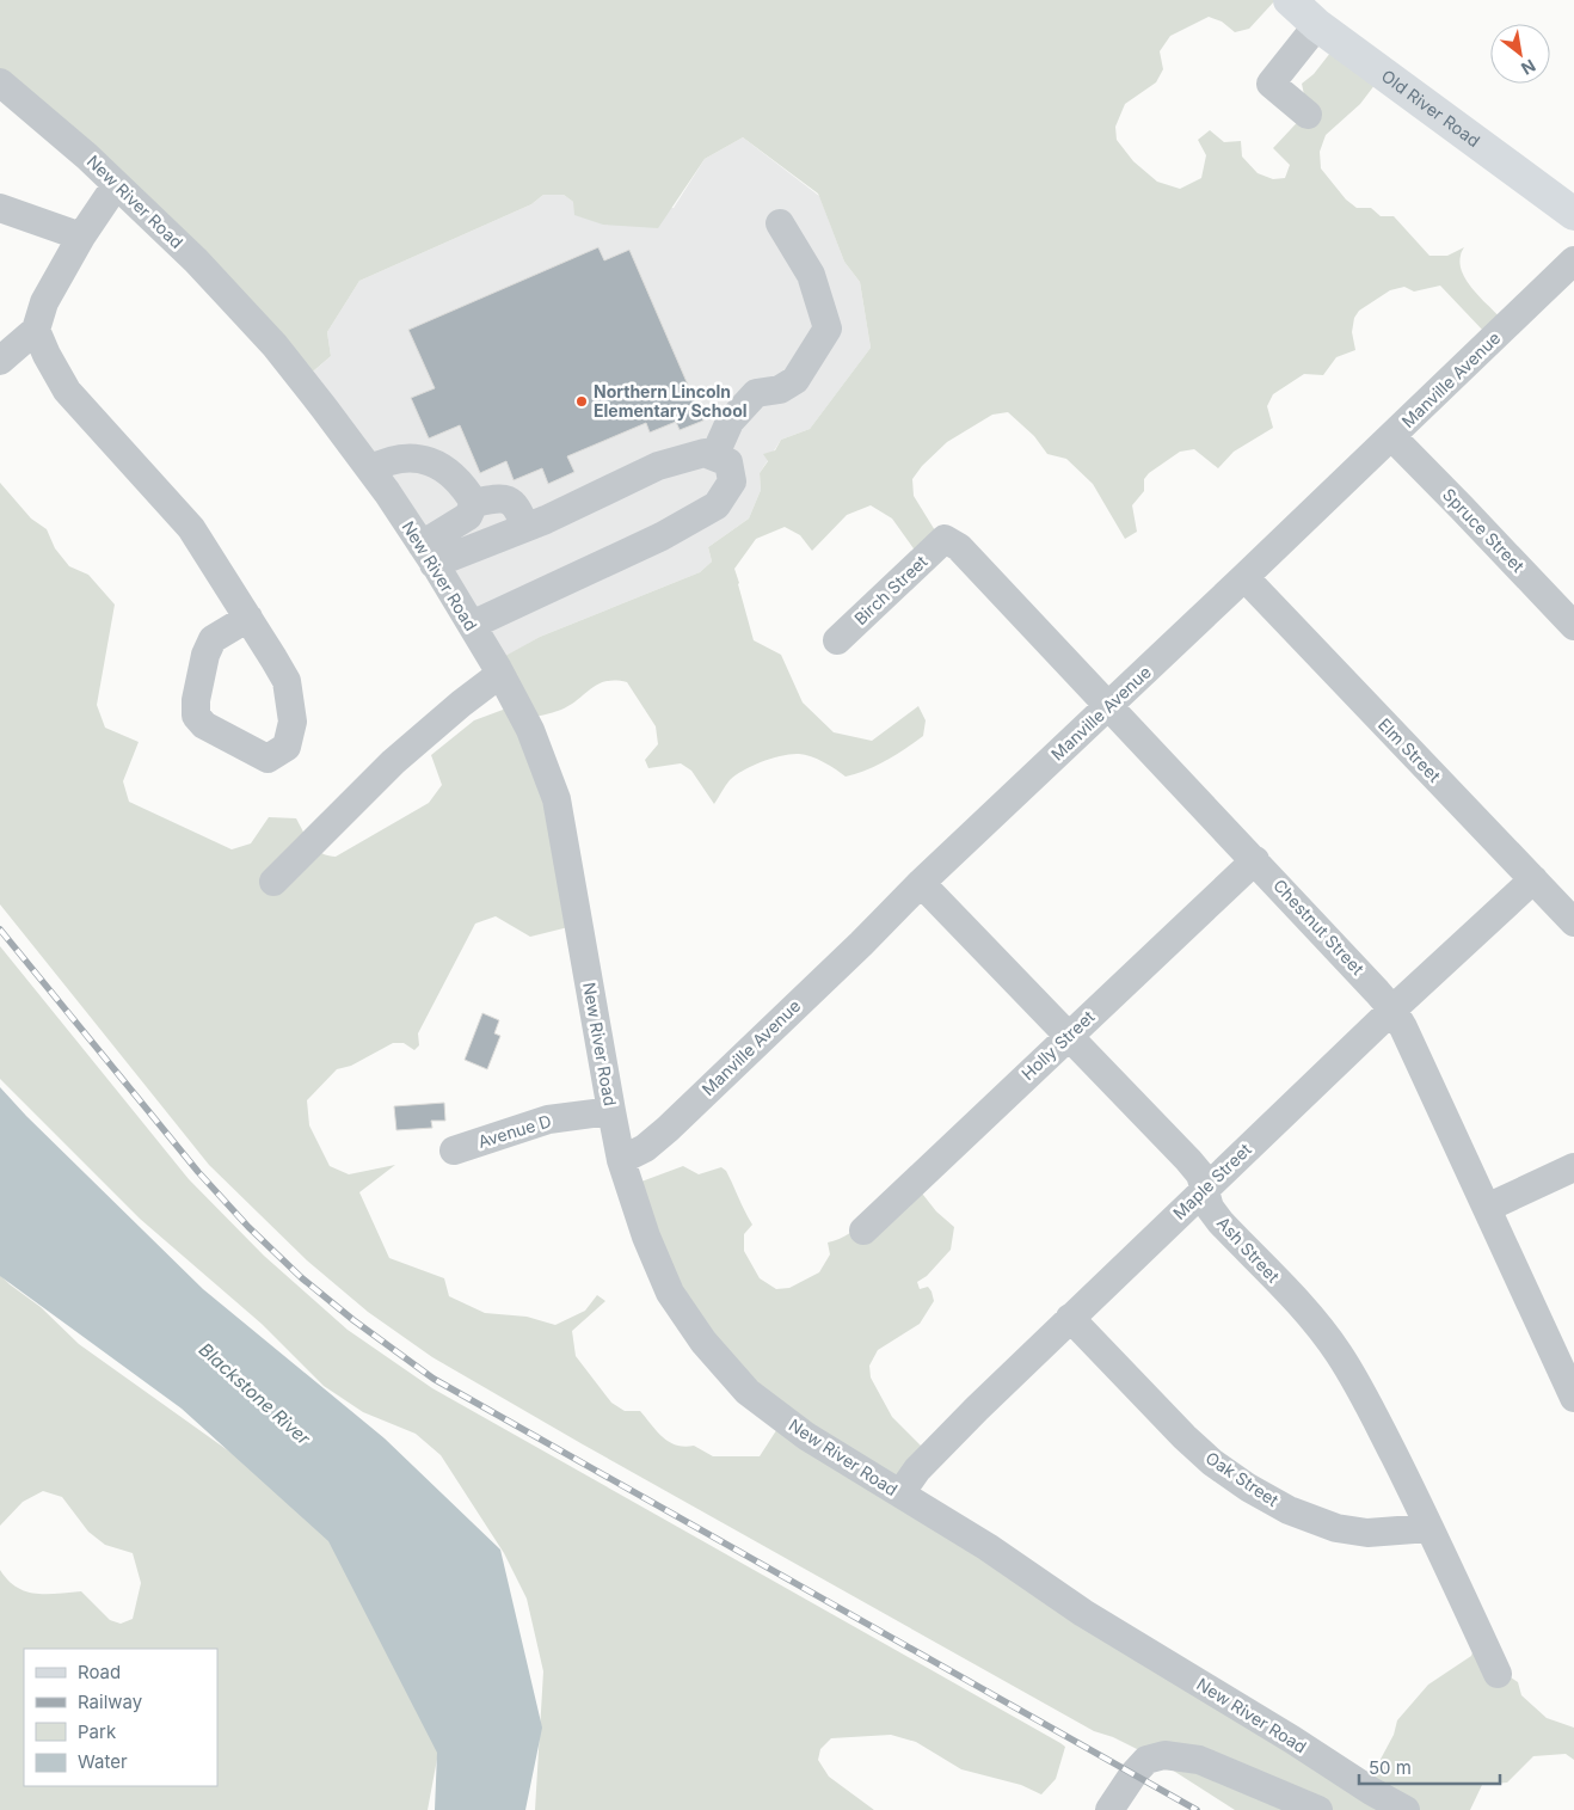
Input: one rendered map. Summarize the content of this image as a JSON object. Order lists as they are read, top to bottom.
{
  "streets": {
    "main road": ["Old River Road"],
    "street": [
      "New River Road",
      "Manville Avenue",
      "Spruce Street",
      "Birch Street",
      "Elm Street",
      "Chestnut Street",
      "Holly Street",
      "Avenue D",
      "Maple Street",
      "Ash Street",
      "Oak Street"
    ]
  },
  "crossings": [
    ["New River Road", "Manville Avenue"],
    ["New River Road", "Avenue D"],
    ["New River Road", "Maple Street"],
    ["Manville Avenue", "Spruce Street"],
    ["Manville Avenue", "Elm Street"],
    ["Manville Avenue", "Chestnut Street"],
    ["Manville Avenue", "Ash Street"],
    ["Birch Street", "Chestnut Street"],
    ["Elm Street", "Maple Street"],
    ["Chestnut Street", "Holly Street"],
    ["Chestnut Street", "Maple Street"],
    ["Holly Street", "Ash Street"],
    ["Maple Street", "Ash Street"],
    ["Maple Street", "Oak Street"],
    ["Ash Street", "Oak Street"]
  ],
  "water": ["Blackstone River"],
  "places": ["Northern Lincoln Elementary School"],
  "legend": [
    "Road",
    "Railway",
    "Park",
    "Water"
  ],
  "scale_bar": "50 m",
  "north": "bottom right"
}
